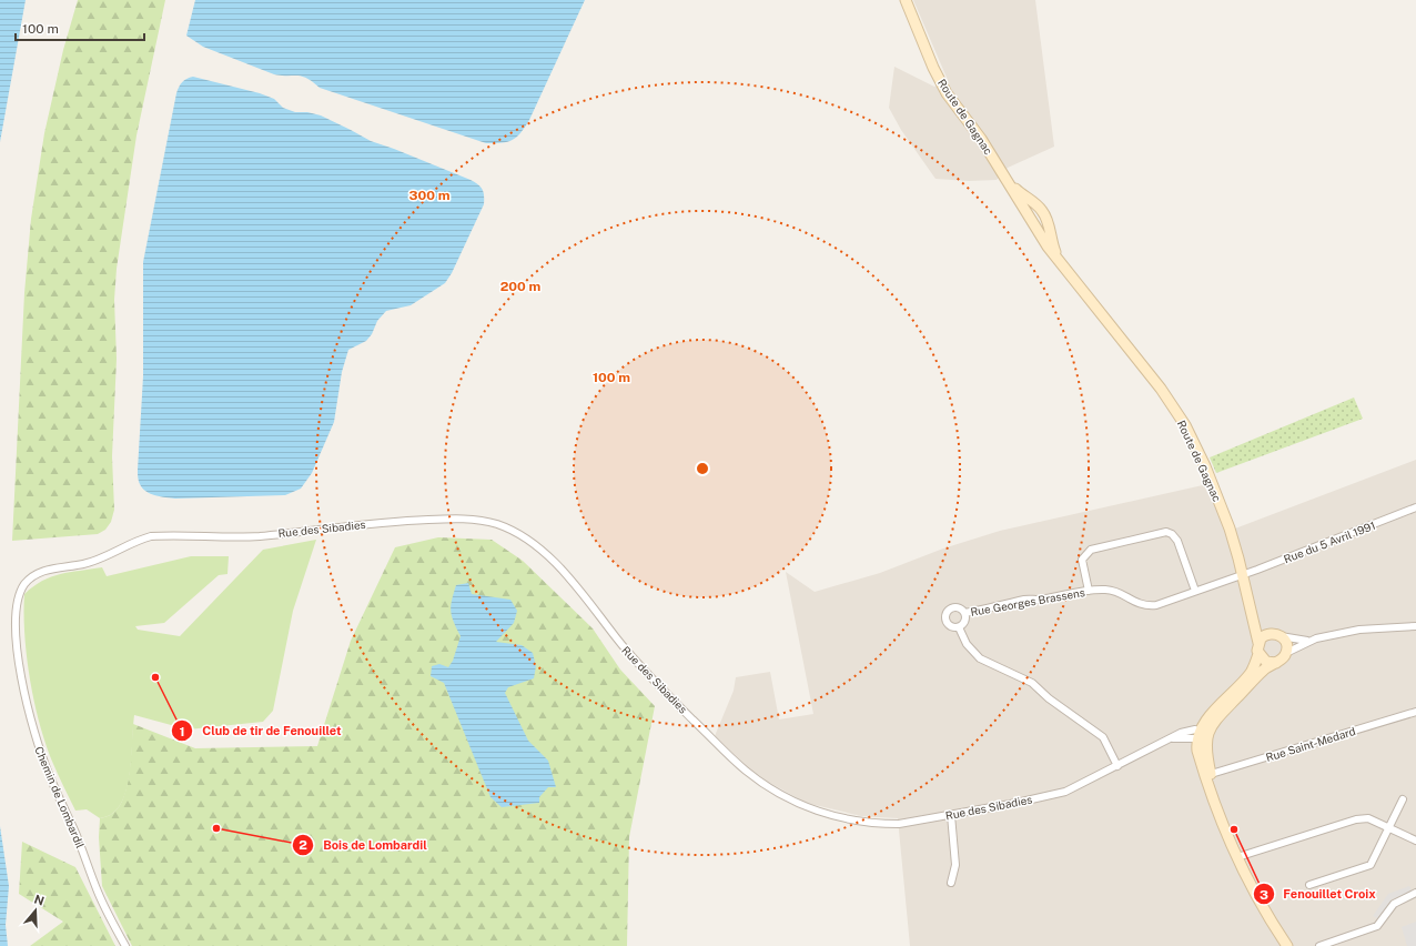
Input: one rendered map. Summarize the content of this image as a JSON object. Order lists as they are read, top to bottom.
{
  "streets": {
    "main road": ["Route de Gagnac"],
    "street": [
      "Rue des Sibadies",
      "Rue du 5 Avril 1991",
      "Rue Georges Brassens",
      "Rue Saint-Medard",
      "Chemin de Lombardil"
    ]
  },
  "crossings": [
    ["Route de Gagnac", "Rue du 5 Avril 1991"],
    ["Route de Gagnac", "Rue Georges Brassens"],
    ["Rue des Sibadies", "Chemin de Lombardil"],
    ["Rue du 5 Avril 1991", "Rue Georges Brassens"]
  ],
  "places": ["Club de tir de Fenouillet", "Bois de Lombardil", "Fenouillet Croix"],
  "scale_bar": "100 m",
  "north": "top",
  "rings": ["300 m", "200 m", "100 m"]
}
